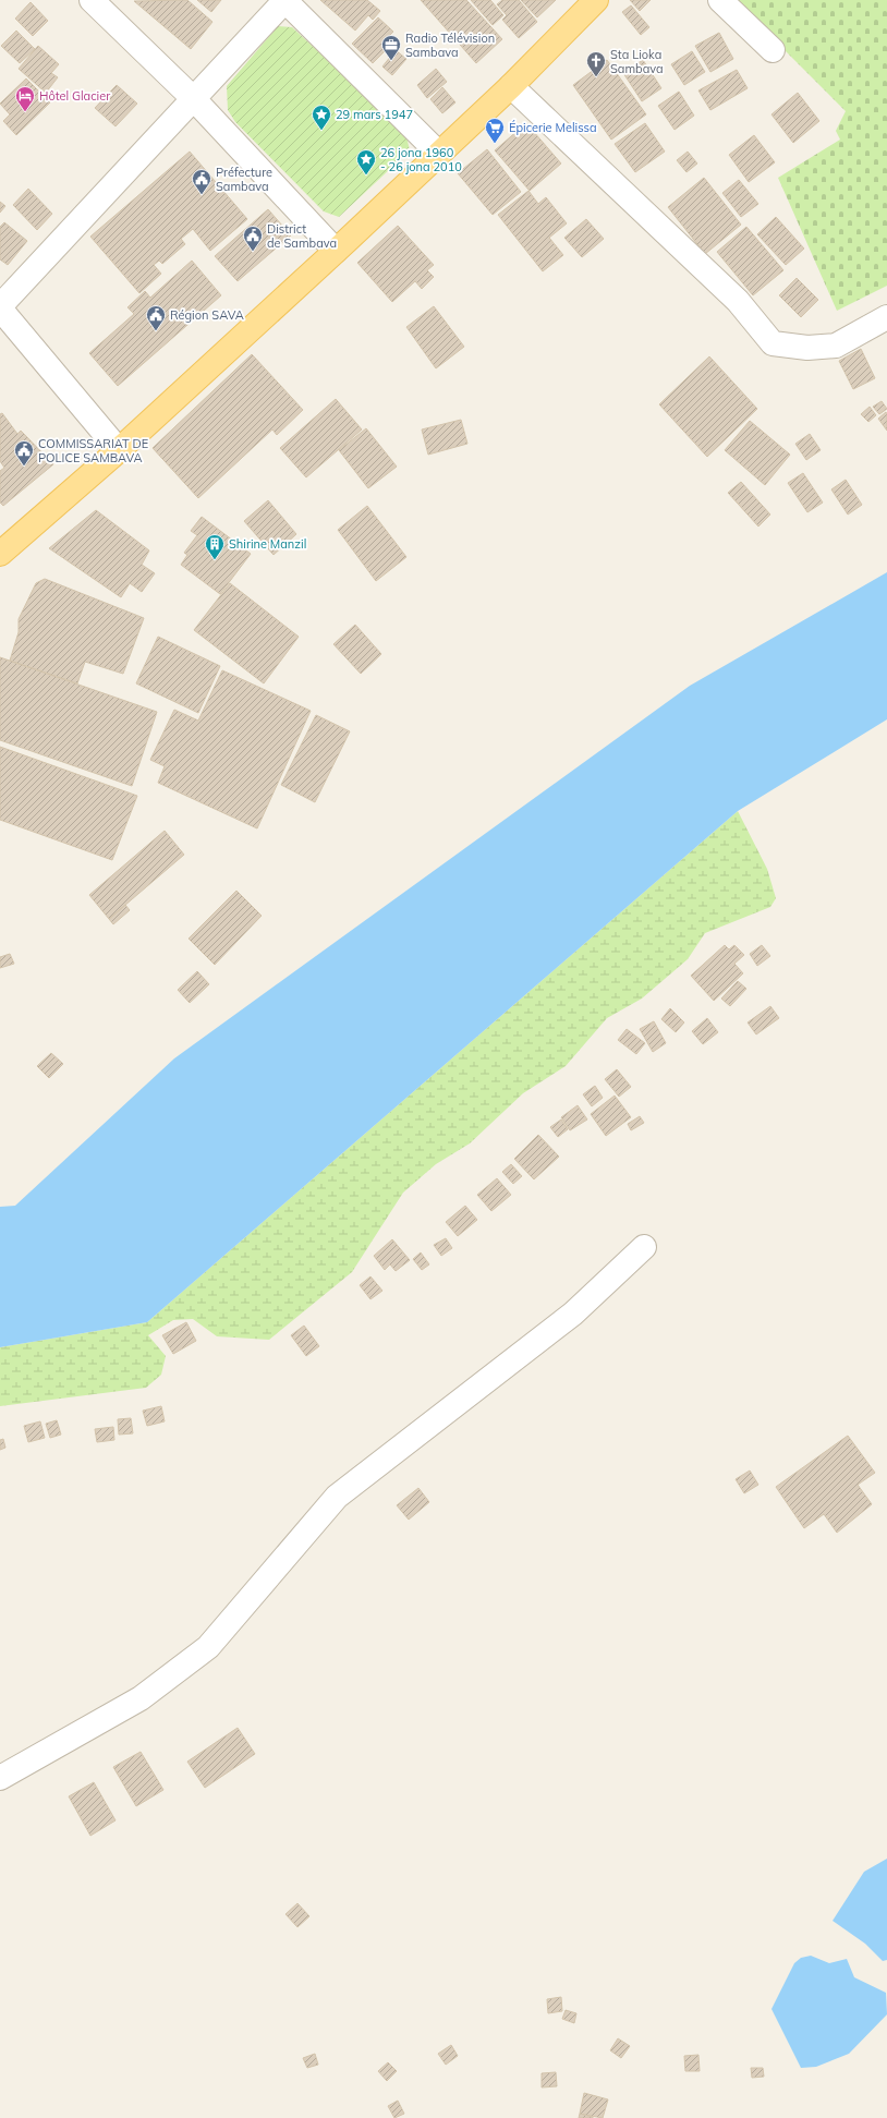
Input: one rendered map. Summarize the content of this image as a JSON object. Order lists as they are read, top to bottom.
{
  "places": {
    "office": ["Radio Télévision Sambava"],
    "church": ["Sta Lioka Sambava"],
    "hotel": ["Hôtel Glacier"],
    "place": ["29 mars 1947", "26 jona 1960 - 26 jona 2010"],
    "supermarket": ["Épicerie Melissa"],
    "public building": [
      "Préfecture Sambava",
      "District de Sambava",
      "Région SAVA",
      "COMMISSARIAT DE POLICE SAMBAVA"
    ],
    "building": ["Shirine Manzil"]
  }
}
